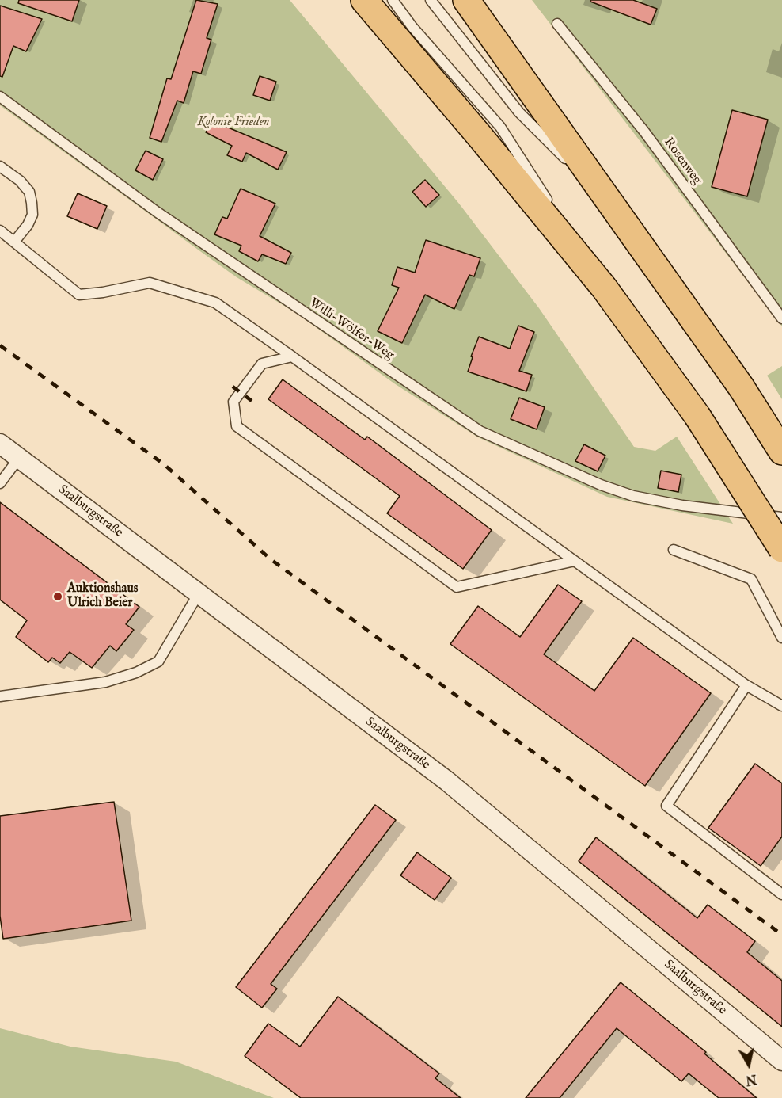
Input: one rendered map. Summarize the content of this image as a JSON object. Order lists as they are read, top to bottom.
{
  "streets": {
    "street": ["Saalburgstraße"],
    "lane": ["Rosenweg", "Willi-Wölfer-Weg"]
  },
  "parks": ["Kolonie Frieden"],
  "places": ["Auktionshaus Ulrich Beier"],
  "north": "bottom"
}
